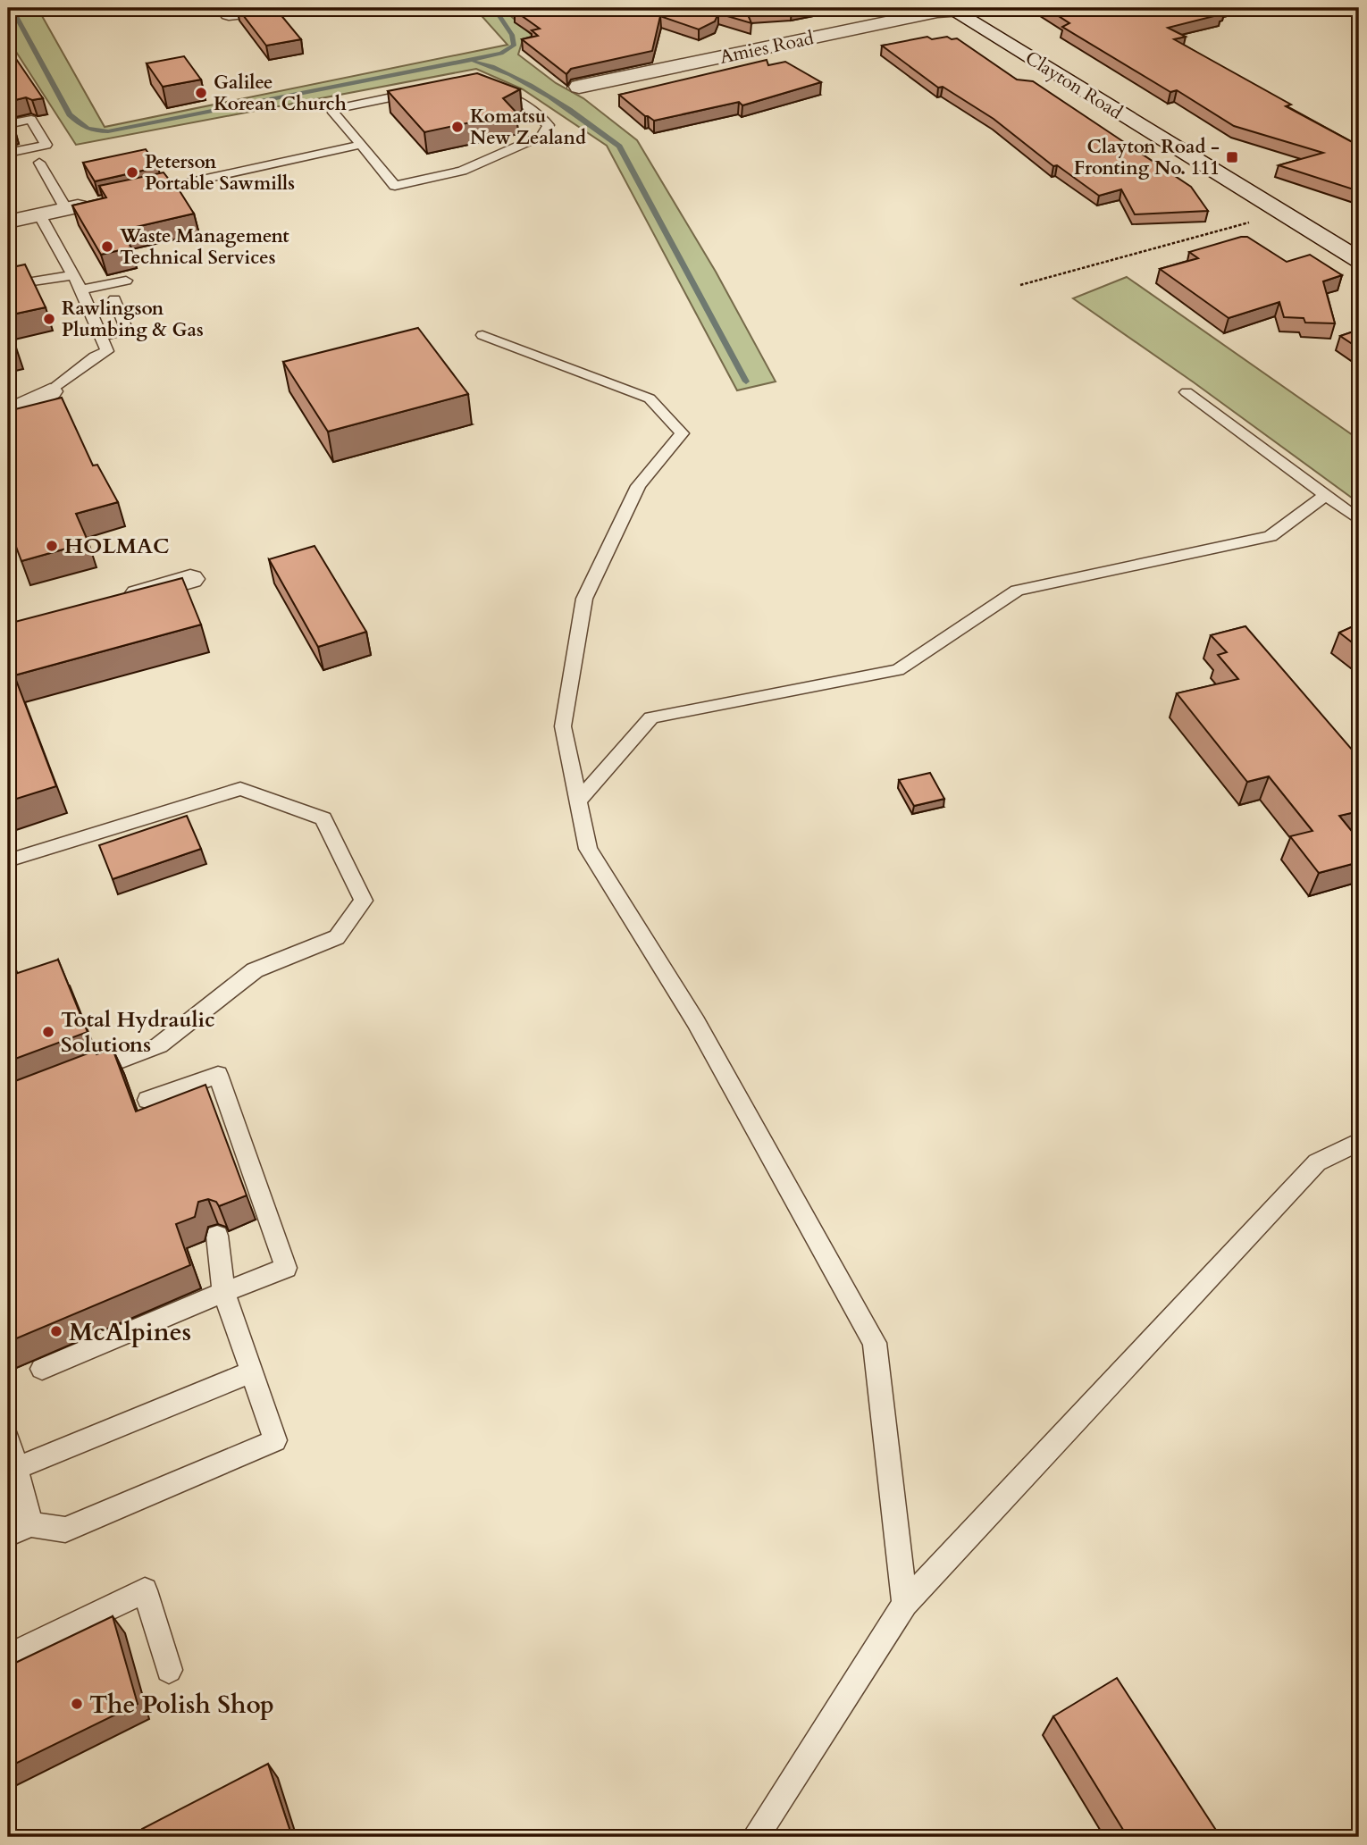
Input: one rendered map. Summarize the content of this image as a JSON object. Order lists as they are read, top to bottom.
{
  "streets": {
    "street": ["Amies Road", "Clayton Road"]
  },
  "crossings": [
    ["Amies Road", "Clayton Road"]
  ],
  "places": {
    "other": [
      "Galilee Korean Church",
      "Komatsu New Zealand",
      "Peterson Portable Sawmills",
      "Waste Management Technical Services",
      "Rawlingson Plumbing & Gas",
      "HOLMAC",
      "Total Hydraulic Solutions",
      "McAlpines",
      "The Polish Shop"
    ],
    "transit": ["Clayton Road - Fronting No. 111"]
  }
}
